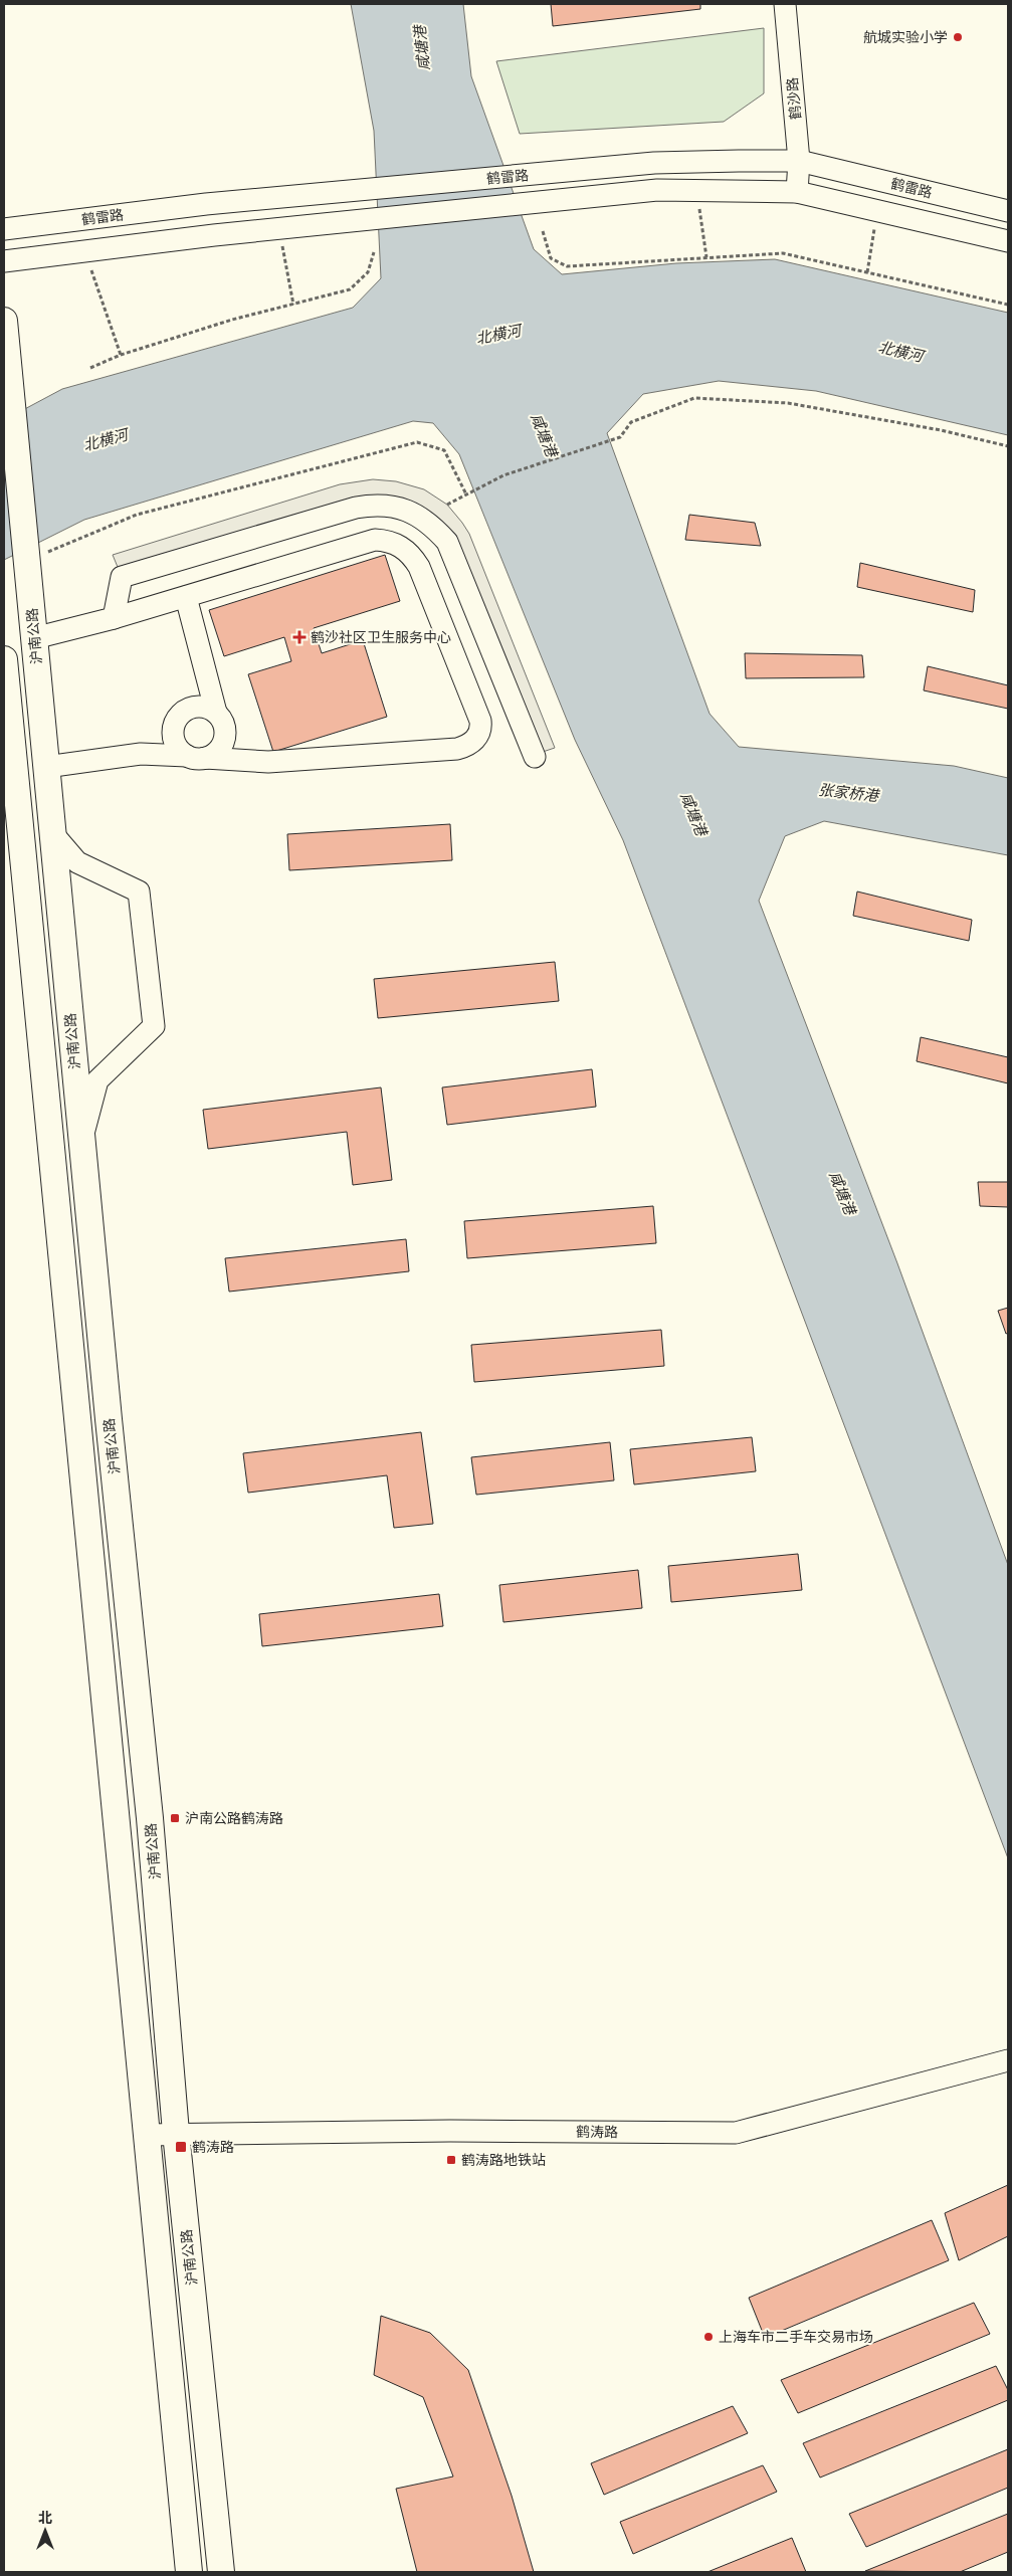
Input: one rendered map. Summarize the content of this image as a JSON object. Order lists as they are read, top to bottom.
{
  "streets": {
    "main road": ["沪南公路"],
    "street": ["鹤沙路", "鹤雷路", "鹤涛路"]
  },
  "crossings": [
    ["鹤沙路", "鹤雷路"],
    ["沪南公路", "鹤涛路"]
  ],
  "water": ["咸塘港", "北横河", "张家桥港"],
  "places": {
    "other": ["航城实验小学", "上海车市二手车交易市场"],
    "health": ["鹤沙社区卫生服务中心"],
    "transit": ["沪南公路鹤涛路", "鹤涛路", "鹤涛路地铁站"]
  },
  "north": "top"
}
